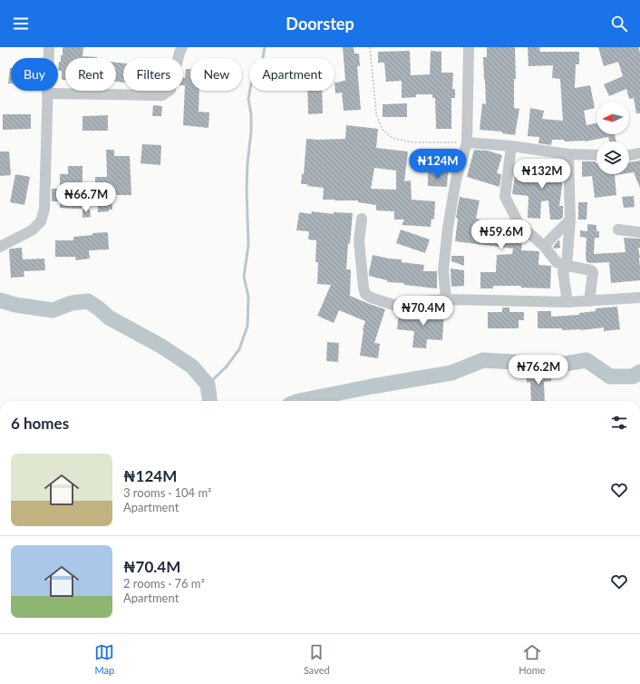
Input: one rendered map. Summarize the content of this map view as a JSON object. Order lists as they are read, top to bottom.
{
  "north": "left",
  "page": {
    "header": "Doorstep",
    "chip": [
      "Buy",
      "Rent",
      "Filters",
      "New",
      "Apartment"
    ],
    "price": [
      "₦124M",
      "₦132M",
      "₦66.7M",
      "₦59.6M",
      "₦70.4M",
      "₦76.2M"
    ],
    "heading": "6 homes",
    "list": [
      {
        "name": "₦124M",
        "note": "3 rooms · 104 m² · Apartment"
      },
      {
        "name": "₦70.4M",
        "note": "2 rooms · 76 m² · Apartment"
      }
    ],
    "tabs": ["Map", "Saved", "Home"]
  }
}
